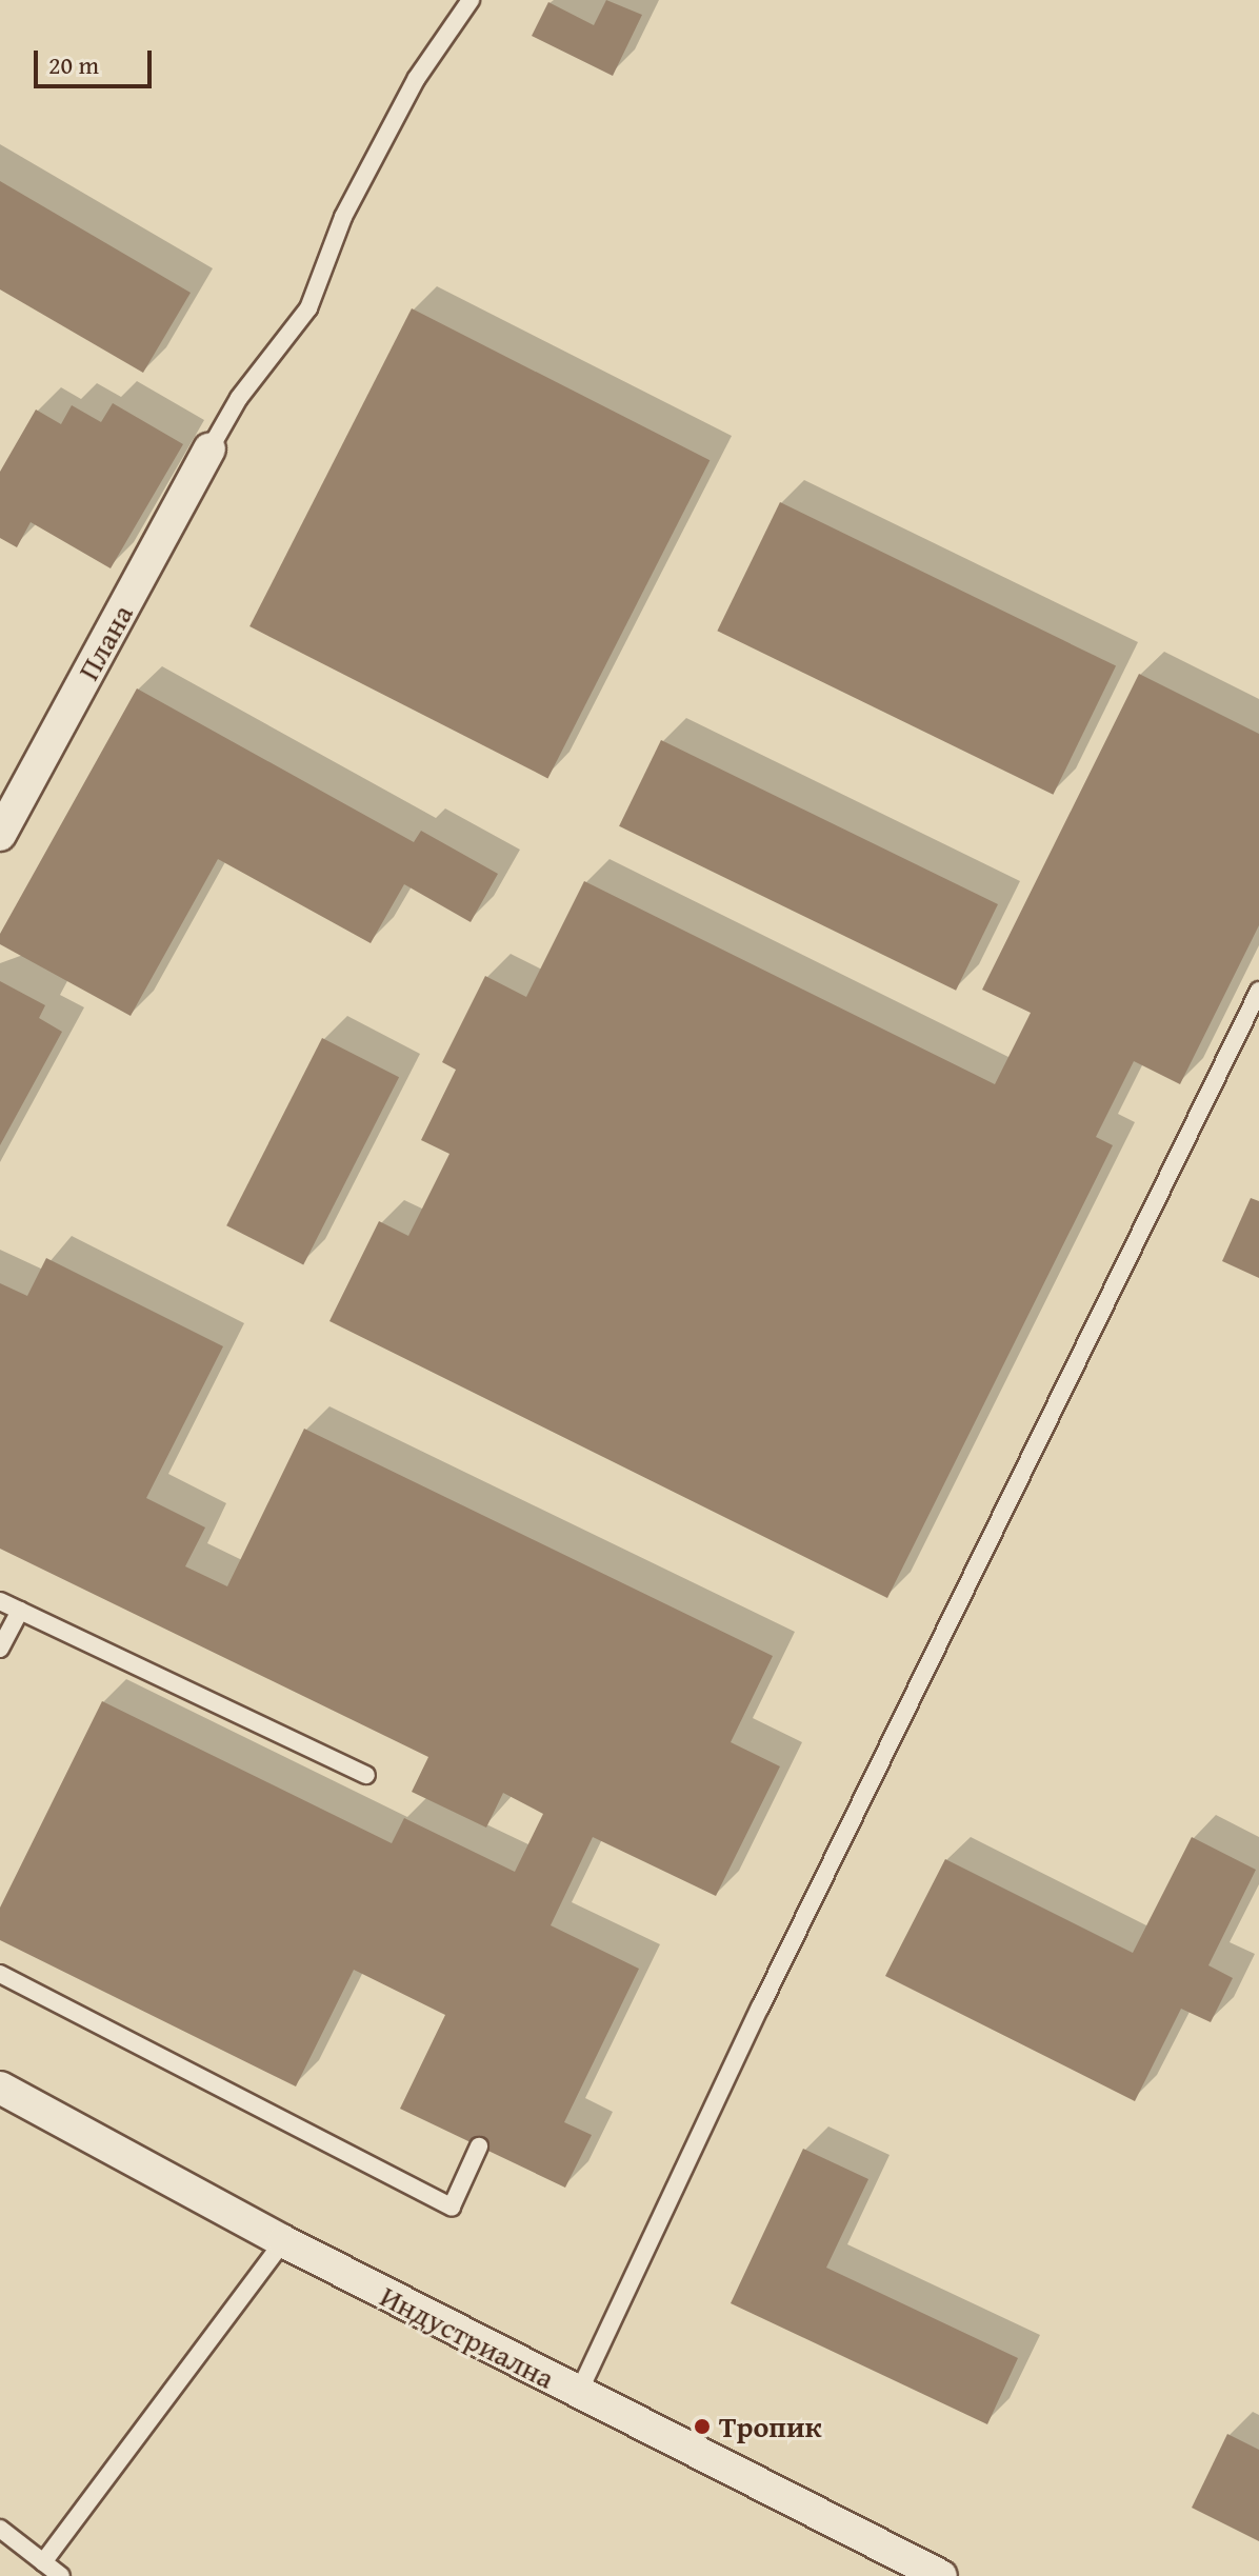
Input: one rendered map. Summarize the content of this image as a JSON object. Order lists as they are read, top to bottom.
{
  "streets": {
    "street": ["Плана", "Индустриална"]
  },
  "places": ["Тропик"],
  "scale_bar": "20 m"
}
